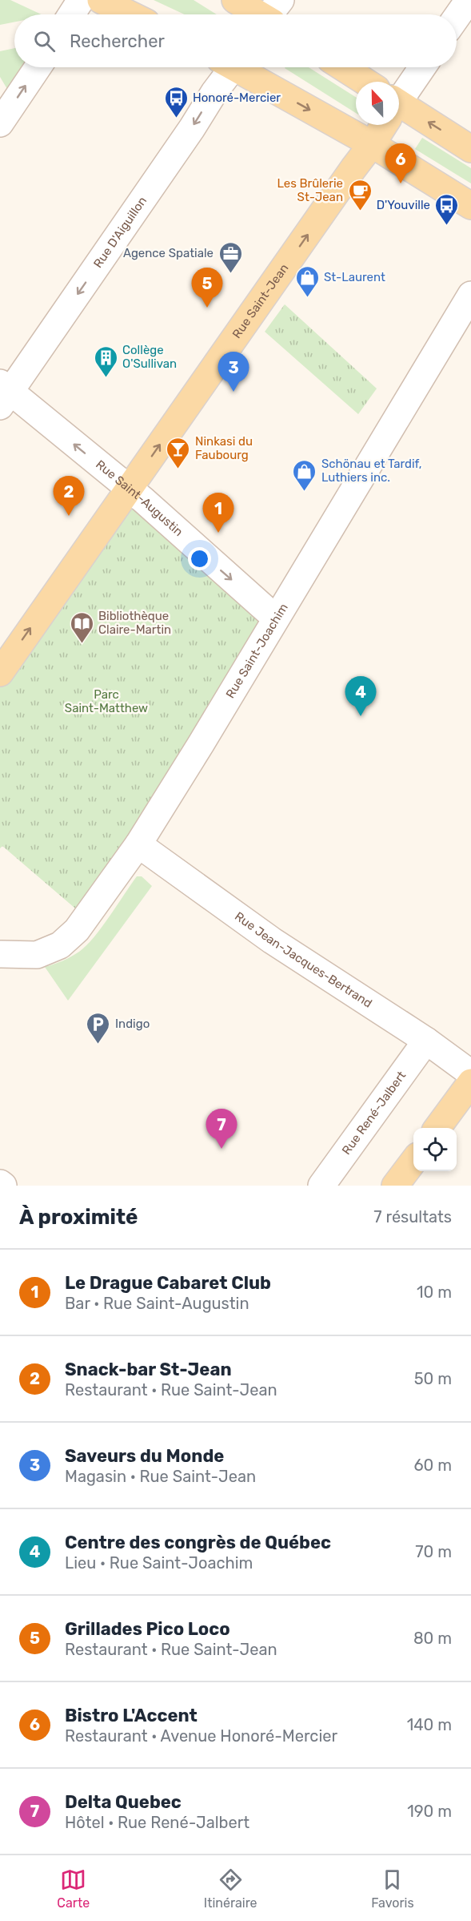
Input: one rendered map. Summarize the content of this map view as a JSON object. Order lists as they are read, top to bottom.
{
  "streets": {
    "main road": ["Rue Saint-Jean"],
    "street": [
      "Rue D'Aiguillon",
      "Rue Saint-Augustin",
      "Rue Saint-Joachim",
      "Rue Jean-Jacques-Bertrand",
      "Rue René-Jalbert"
    ]
  },
  "crossings": [
    ["Rue D'Aiguillon", "Rue Saint-Augustin"],
    ["Rue Saint-Jean", "Rue Saint-Augustin"],
    ["Rue Saint-Augustin", "Rue Saint-Joachim"],
    ["Rue Saint-Joachim", "Rue Jean-Jacques-Bertrand"],
    ["Rue Jean-Jacques-Bertrand", "Rue René-Jalbert"]
  ],
  "one_way": ["Rue D'Aiguillon", "Rue Saint-Jean"],
  "parks": ["Parc Saint-Matthew"],
  "places": {
    "bus stop": ["Honoré-Mercier", "D'Youville"],
    "cafe": ["Les Brûlerie St-Jean"],
    "office": ["Agence Spatiale"],
    "shop": ["St-Laurent", "Schönau et Tardif, Luthiers inc."],
    "building": ["Collège O'Sullivan"],
    "bar": ["Ninkasi du Faubourg"],
    "library": ["Bibliothèque Claire-Martin"],
    "parking": ["Indigo"]
  },
  "north": "top",
  "page": {
    "search": "Rechercher",
    "pins": [
      "6",
      "5",
      "3",
      "2",
      "1",
      "4",
      "7"
    ],
    "heading": ["À proximité", "7 résultats"],
    "list": [
      {
        "mark": "1",
        "name": "Le Drague Cabaret Club",
        "note": "Bar · Rue Saint-Augustin",
        "value": "10 m"
      },
      {
        "mark": "2",
        "name": "Snack-bar St-Jean",
        "note": "Restaurant · Rue Saint-Jean",
        "value": "50 m"
      },
      {
        "mark": "3",
        "name": "Saveurs du Monde",
        "note": "Magasin · Rue Saint-Jean",
        "value": "60 m"
      },
      {
        "mark": "4",
        "name": "Centre des congrès de Québec",
        "note": "Lieu · Rue Saint-Joachim",
        "value": "70 m"
      },
      {
        "mark": "5",
        "name": "Grillades Pico Loco",
        "note": "Restaurant · Rue Saint-Jean",
        "value": "80 m"
      },
      {
        "mark": "6",
        "name": "Bistro L'Accent",
        "note": "Restaurant · Avenue Honoré-Mercier",
        "value": "140 m"
      },
      {
        "mark": "7",
        "name": "Delta Quebec",
        "note": "Hôtel · Rue René-Jalbert",
        "value": "190 m"
      }
    ],
    "nav": ["Carte", "Itinéraire", "Favoris"]
  }
}
